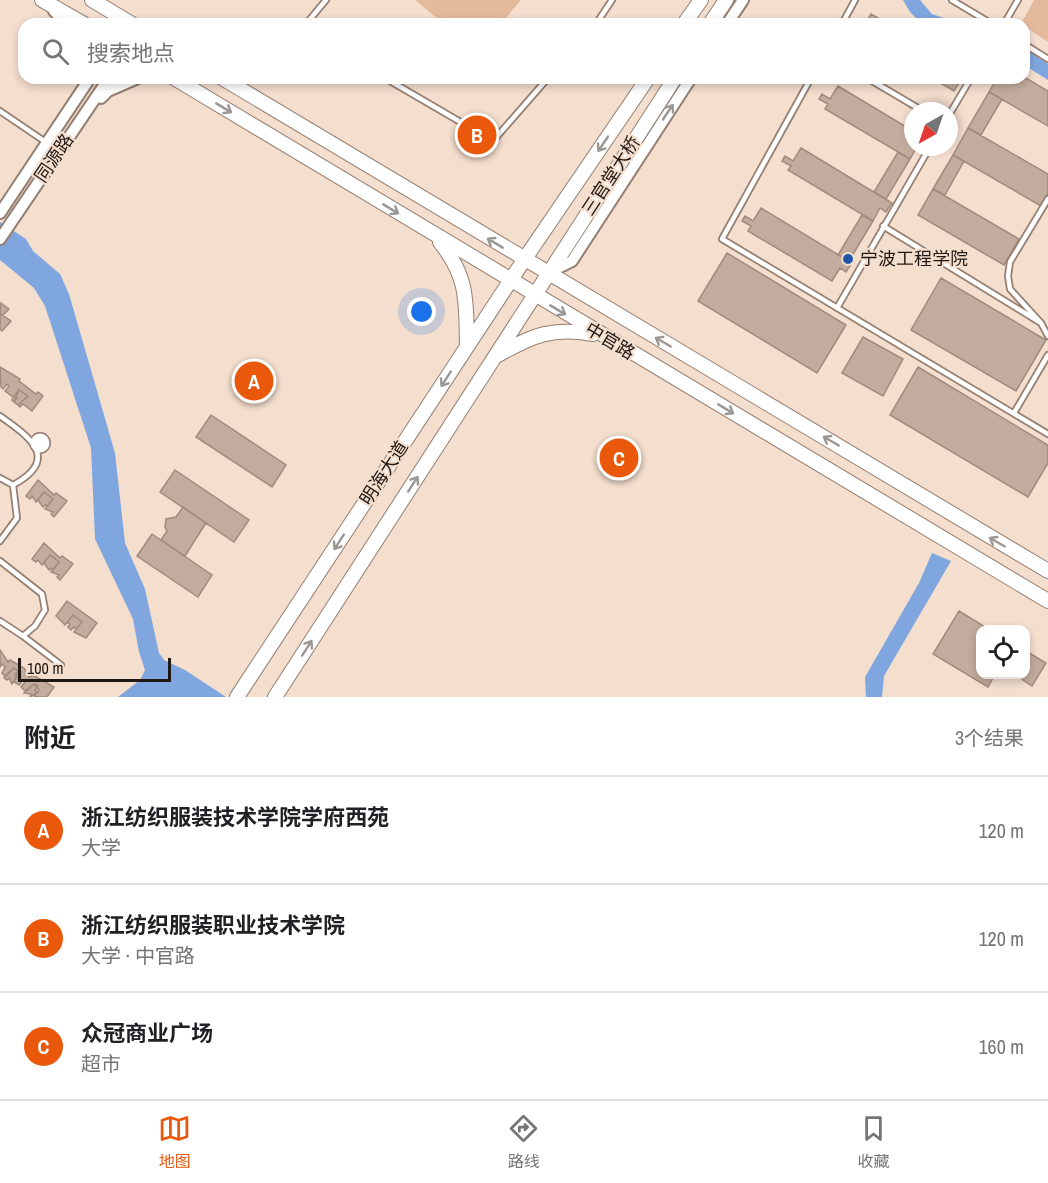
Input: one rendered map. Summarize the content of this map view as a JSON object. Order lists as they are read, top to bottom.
{
  "streets": {
    "main road": ["三官堂大桥", "中官路", "明海大道"],
    "street": ["同源路"]
  },
  "crossings": [
    ["三官堂大桥", "中官路"],
    ["三官堂大桥", "明海大道"],
    ["中官路", "明海大道"]
  ],
  "places": ["宁波工程学院"],
  "scale_bar": "100 m",
  "north": "bottom left",
  "page": {
    "search": "搜索地点",
    "pins": ["B", "A", "C"],
    "scale": "100 m",
    "heading": ["附近", "3个结果"],
    "list": [
      {
        "mark": "A",
        "name": "浙江纺织服装技术学院学府西苑",
        "note": "大学",
        "value": "120 m"
      },
      {
        "mark": "B",
        "name": "浙江纺织服装职业技术学院",
        "note": "大学 · 中官路",
        "value": "120 m"
      },
      {
        "mark": "C",
        "name": "众冠商业广场",
        "note": "超市",
        "value": "160 m"
      }
    ],
    "nav": ["地图", "路线", "收藏"]
  }
}
